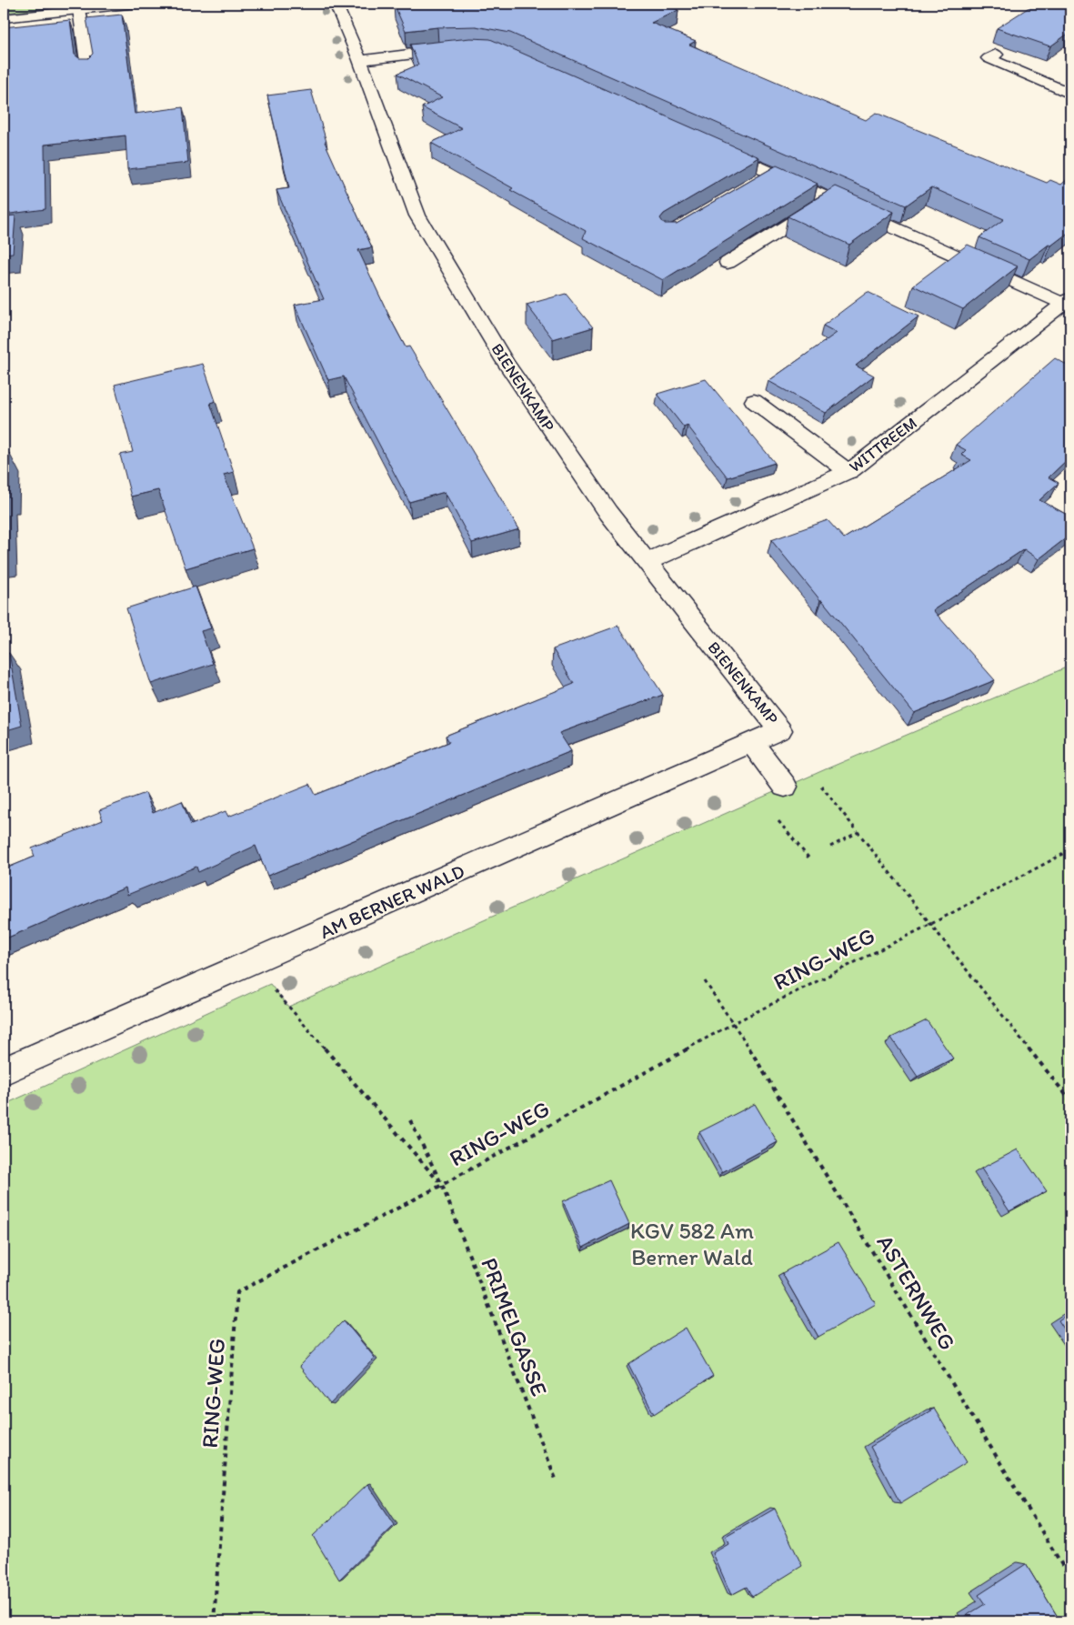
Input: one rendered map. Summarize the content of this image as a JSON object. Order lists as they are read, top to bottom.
{
  "streets": {
    "street": ["BIENENKAMP", "WITTREEM", "AM BERNER WALD"],
    "path": ["RING-WEG", "ASTERNWEG", "PRIMELGASSE"]
  },
  "crossings": [
    ["BIENENKAMP", "WITTREEM"],
    ["BIENENKAMP", "AM BERNER WALD"],
    ["RING-WEG", "ASTERNWEG"],
    ["RING-WEG", "PRIMELGASSE"]
  ],
  "parks": ["KGV 582 Am Berner Wald"]
}
